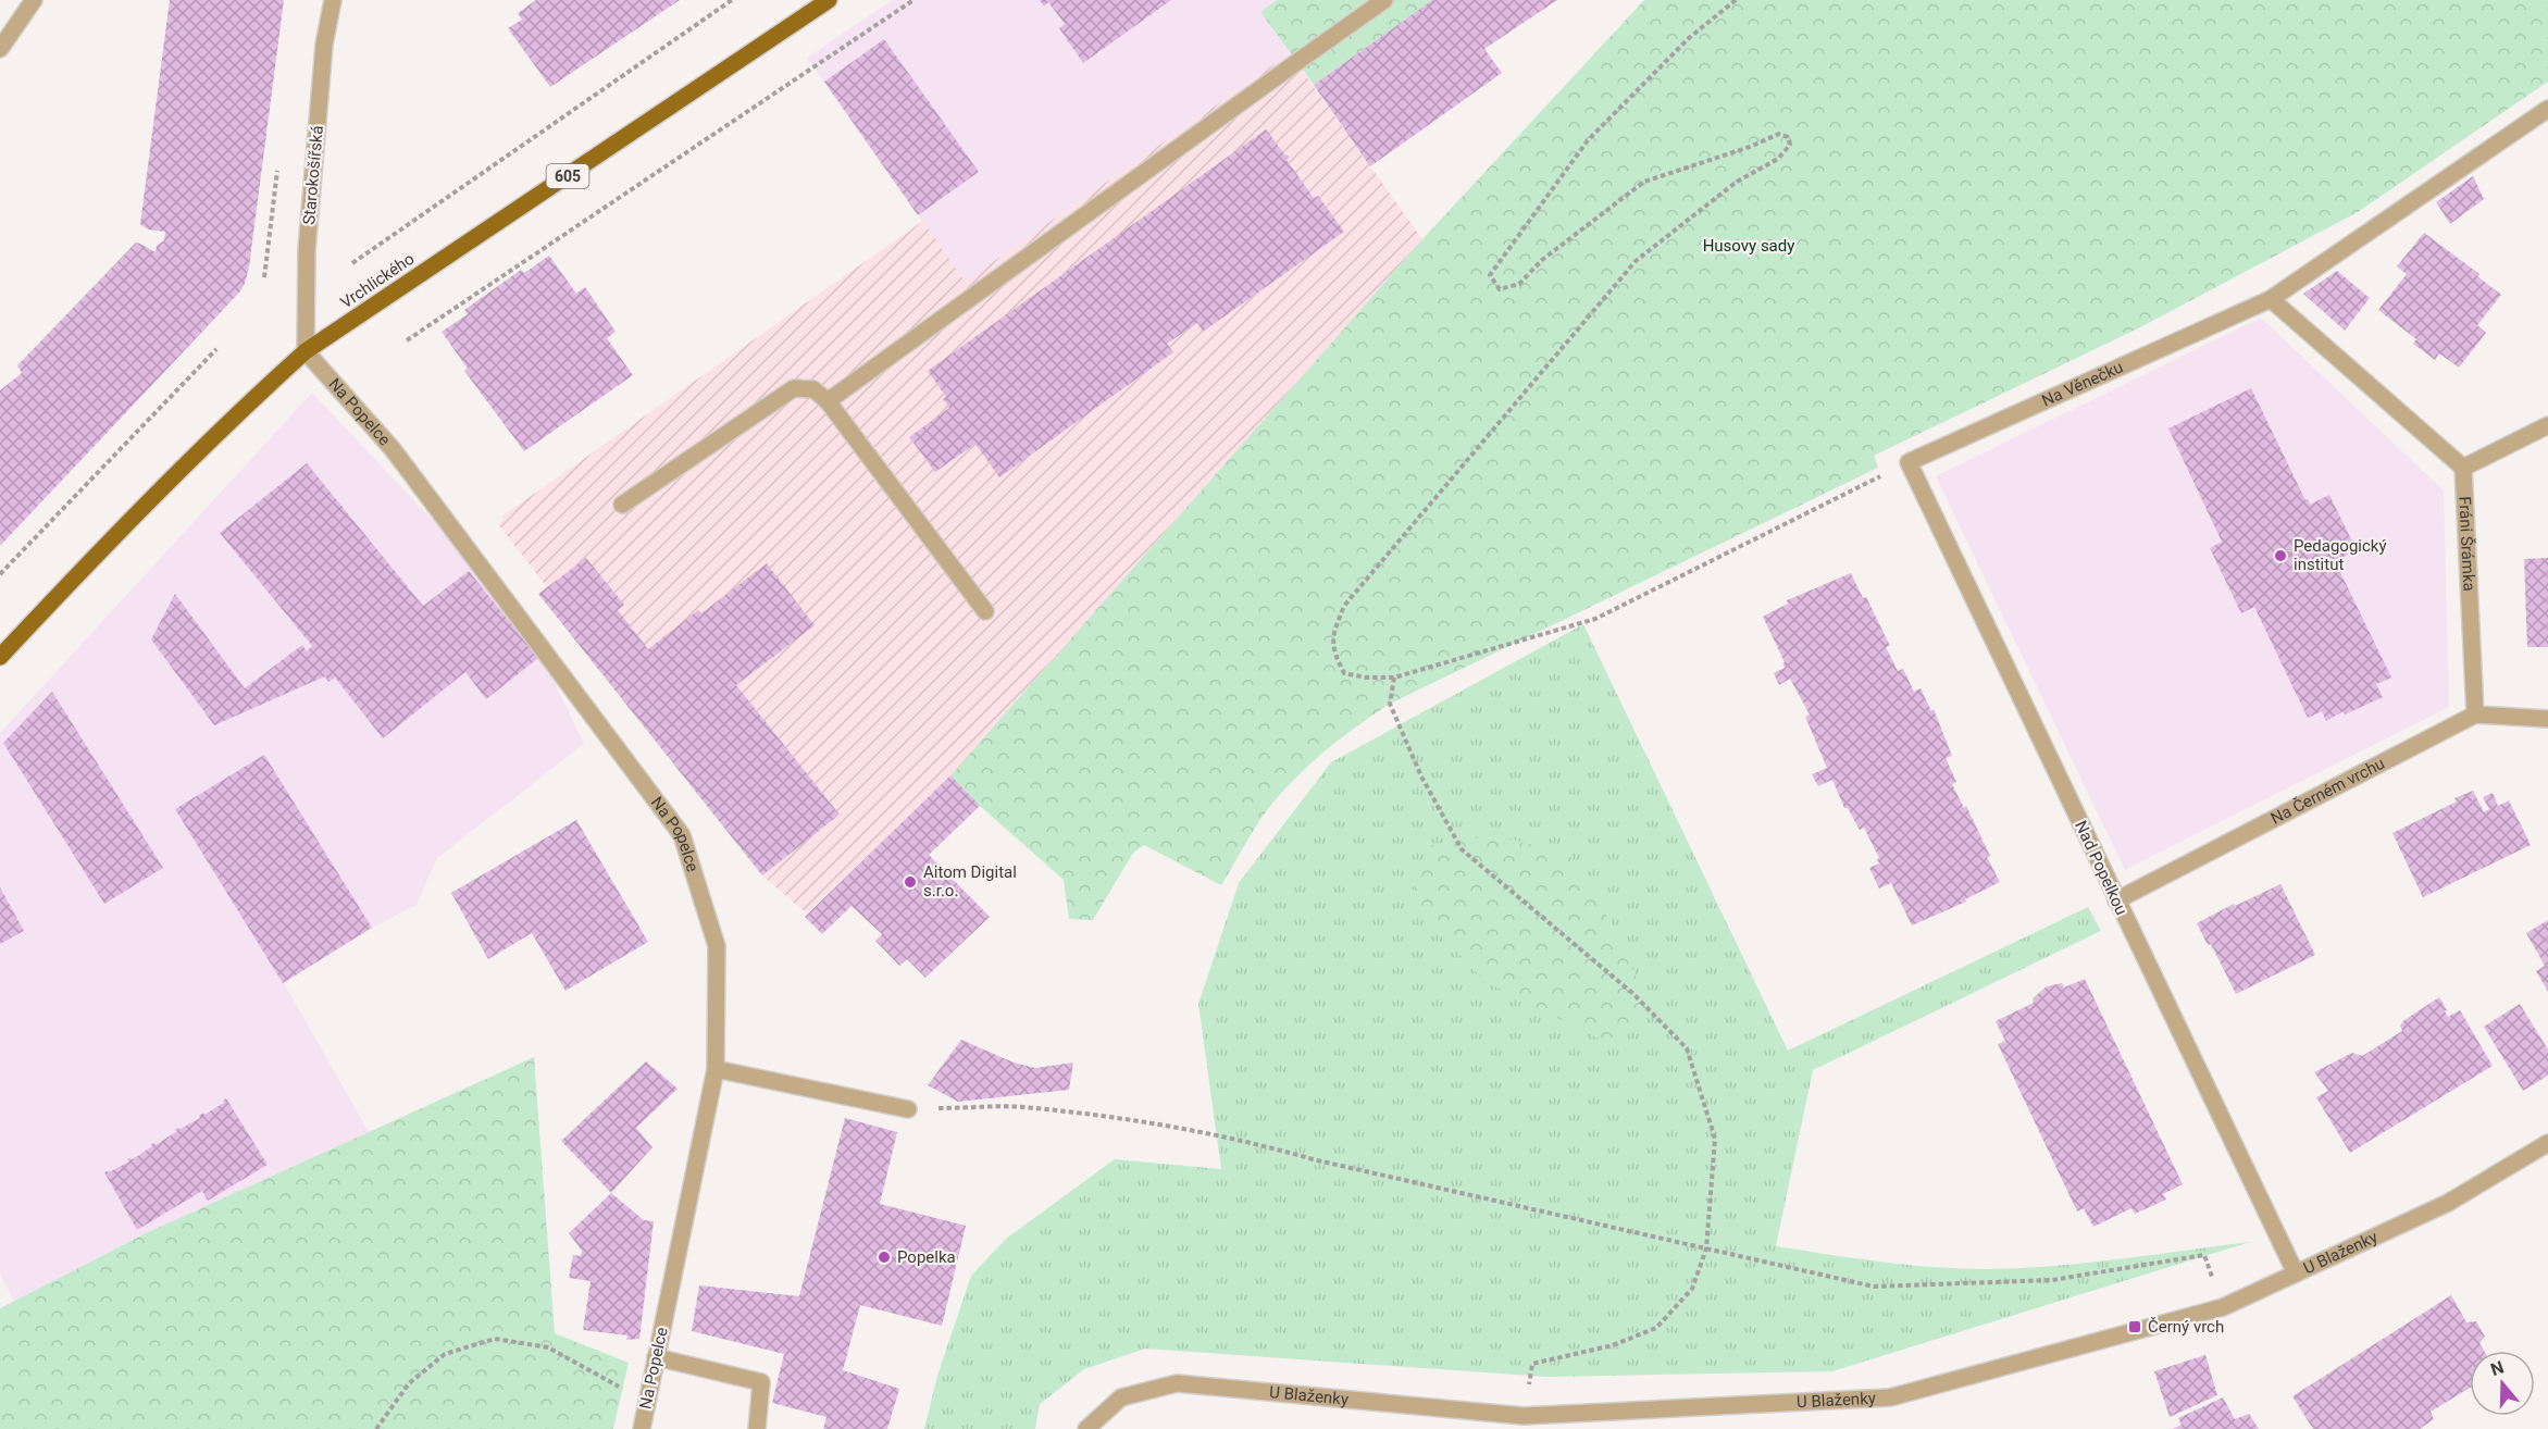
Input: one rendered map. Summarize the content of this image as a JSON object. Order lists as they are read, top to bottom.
{
  "streets": {
    "main road": ["605", "Vrchlického"],
    "street": [
      "Starokošířská",
      "Na Věnečku",
      "Na Popelce",
      "Fráni Šrámka",
      "Na Černém vrchu",
      "Nad Popelkou",
      "U Blaženky"
    ]
  },
  "crossings": [
    ["Starokošířská", "Vrchlického"],
    ["Starokošířská", "Na Popelce"],
    ["Vrchlického", "Na Popelce"],
    ["Na Věnečku", "Nad Popelkou"],
    ["Fráni Šrámka", "Na Černém vrchu"],
    ["Na Černém vrchu", "Nad Popelkou"],
    ["Nad Popelkou", "U Blaženky"]
  ],
  "parks": ["Husovy sady"],
  "places": {
    "other": ["Pedagogický institut", "Aitom Digital s.r.o.", "Popelka"],
    "transit": ["Černý vrch"]
  },
  "north": "top"
}
